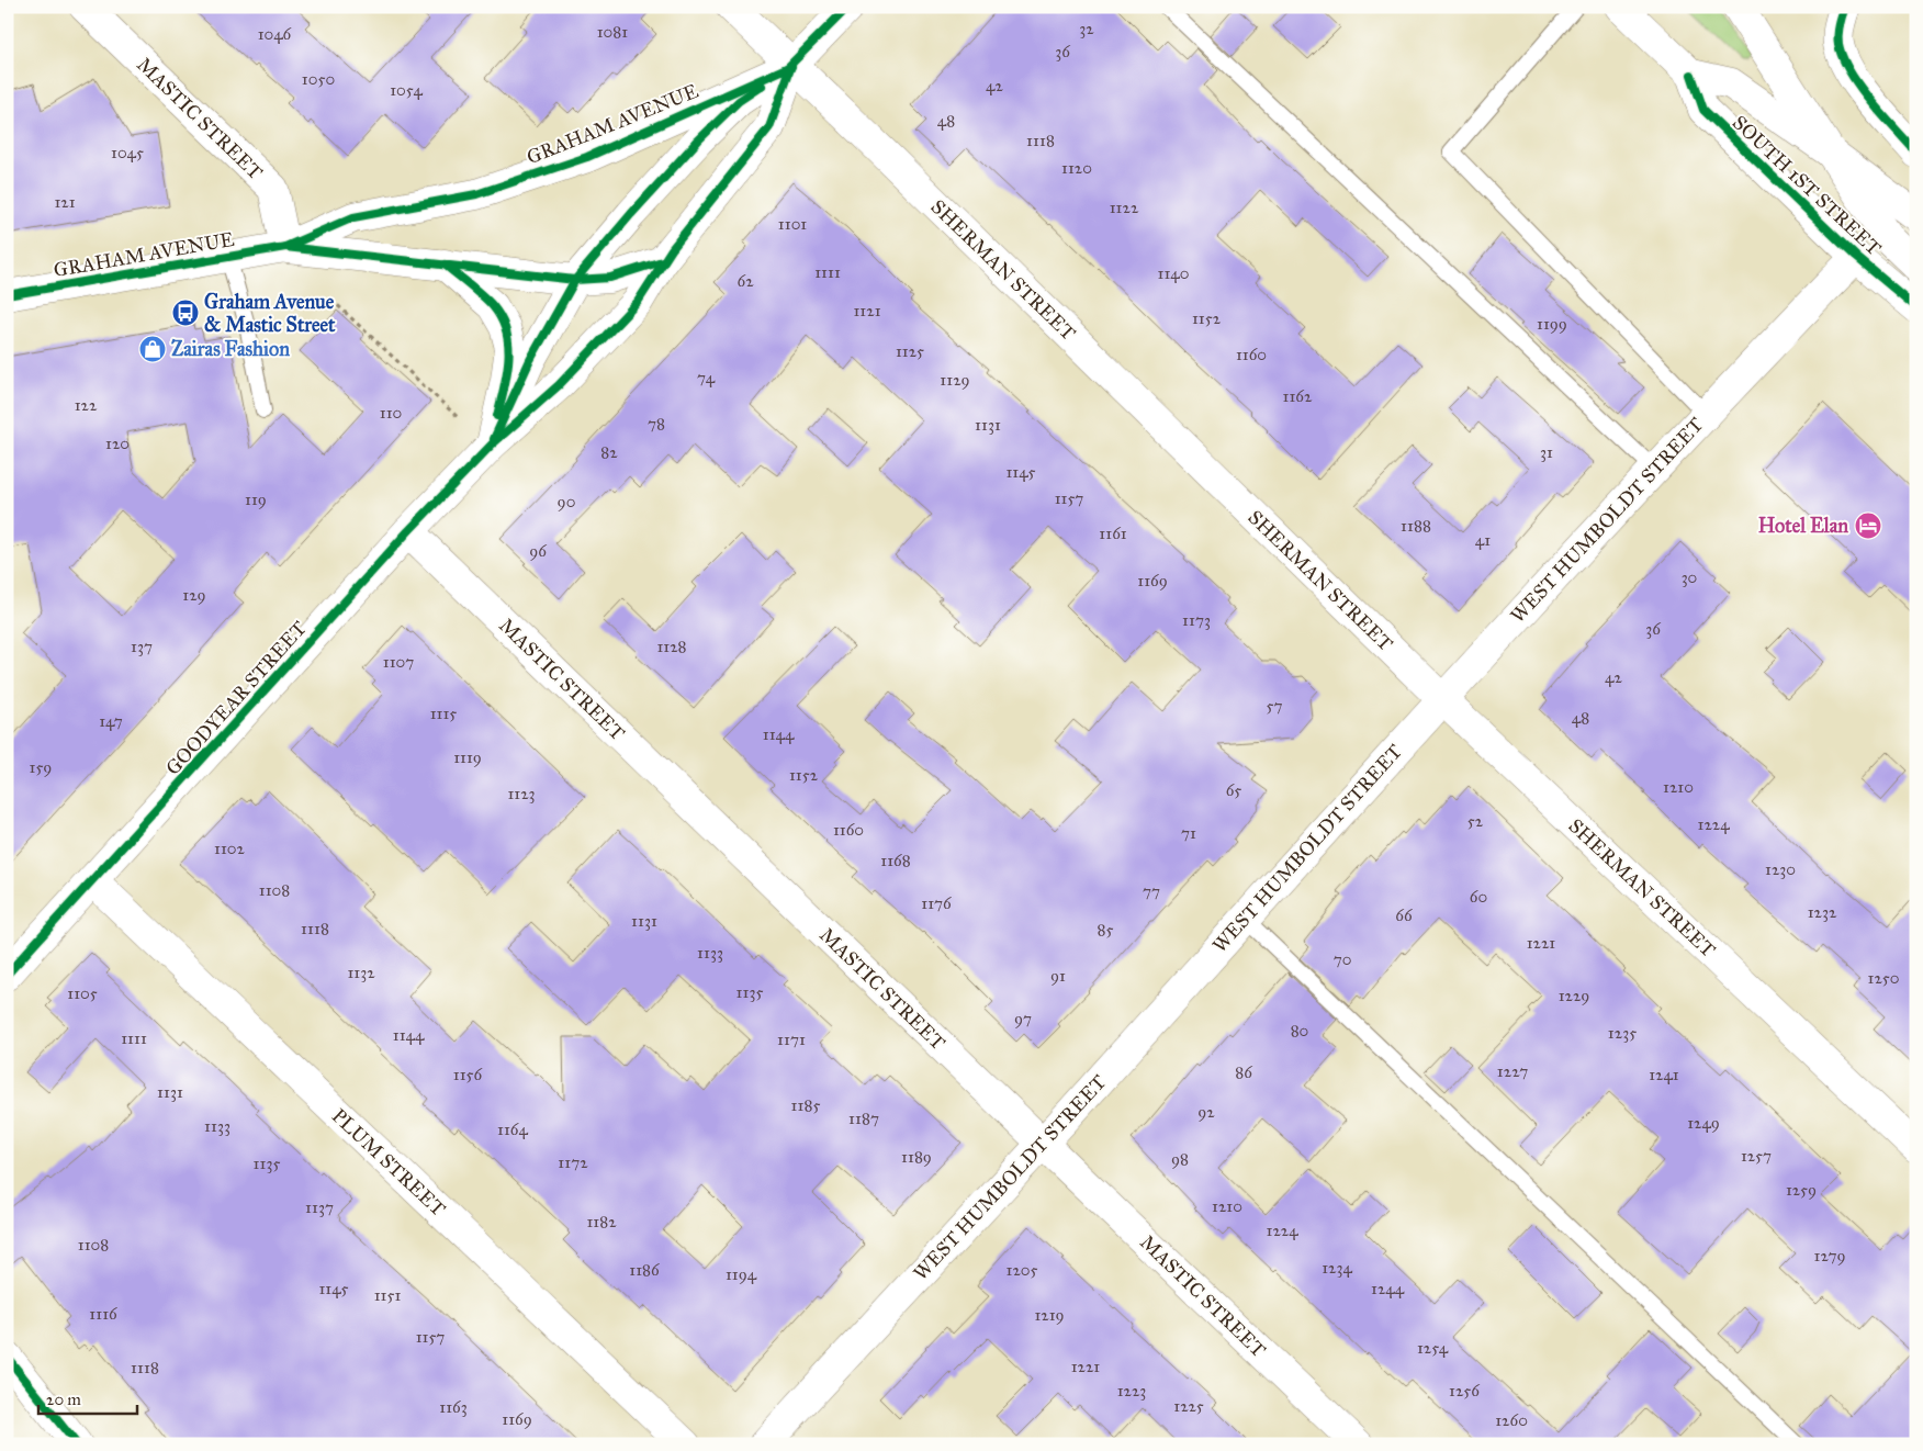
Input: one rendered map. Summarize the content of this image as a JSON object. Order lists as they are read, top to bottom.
{
  "streets": {
    "street": [
      "MASTIC STREET",
      "GRAHAM AVENUE",
      "SOUTH 1ST STREET",
      "SHERMAN STREET",
      "WEST HUMBOLDT STREET",
      "GOODYEAR STREET",
      "PLUM STREET"
    ]
  },
  "crossings": [
    ["MASTIC STREET", "GRAHAM AVENUE"],
    ["MASTIC STREET", "WEST HUMBOLDT STREET"],
    ["MASTIC STREET", "GOODYEAR STREET"],
    ["GRAHAM AVENUE", "SHERMAN STREET"],
    ["GRAHAM AVENUE", "GOODYEAR STREET"],
    ["SOUTH 1ST STREET", "WEST HUMBOLDT STREET"],
    ["SHERMAN STREET", "WEST HUMBOLDT STREET"],
    ["SHERMAN STREET", "GOODYEAR STREET"],
    ["GOODYEAR STREET", "PLUM STREET"]
  ],
  "places": {
    "bus stop": ["Graham Avenue & Mastic Street"],
    "shop": ["Zairas Fashion"],
    "hotel": ["Hotel Elan"]
  },
  "house_numbers": [
    "32",
    "1081",
    "1046",
    "36",
    "1050",
    "42",
    "1054",
    "48",
    "1118",
    "1045",
    "1120",
    "121",
    "1122",
    "1101",
    "1111",
    "1140",
    "62",
    "1121",
    "1152",
    "1199",
    "1125",
    "1160",
    "74",
    "1129",
    "1162",
    "122",
    "110",
    "78",
    "1131",
    "120",
    "82",
    "31",
    "1145",
    "1157",
    "119",
    "90",
    "1188",
    "1161",
    "41",
    "96",
    "30",
    "1169",
    "129",
    "1173",
    "36",
    "137",
    "1128",
    "1107",
    "42",
    "57",
    "1115",
    "48",
    "147",
    "1144",
    "1119",
    "159",
    "1152",
    "1210",
    "65",
    "1123",
    "52",
    "1224",
    "1160",
    "71",
    "1102",
    "1168",
    "1230",
    "1108",
    "77",
    "60",
    "1176",
    "1232",
    "66",
    "1131",
    "1118",
    "85",
    "1221",
    "1133",
    "70",
    "1132",
    "91",
    "1250",
    "1135",
    "1105",
    "1229",
    "97",
    "80",
    "1235",
    "1144",
    "1111",
    "1171",
    "1227",
    "86",
    "1156",
    "1241",
    "1131",
    "1185",
    "92",
    "1187",
    "1249",
    "1133",
    "1164",
    "1257",
    "1189",
    "98",
    "1172",
    "1135",
    "1259",
    "1210",
    "1137",
    "1182",
    "1224",
    "1108",
    "1279",
    "1234",
    "1186",
    "1205",
    "1194",
    "1145",
    "1244",
    "1151",
    "1116",
    "1219",
    "1157",
    "1254",
    "1221",
    "1118",
    "1223",
    "1256",
    "1225",
    "1163",
    "1169",
    "1260"
  ],
  "scale_bar": "20 m"
}
